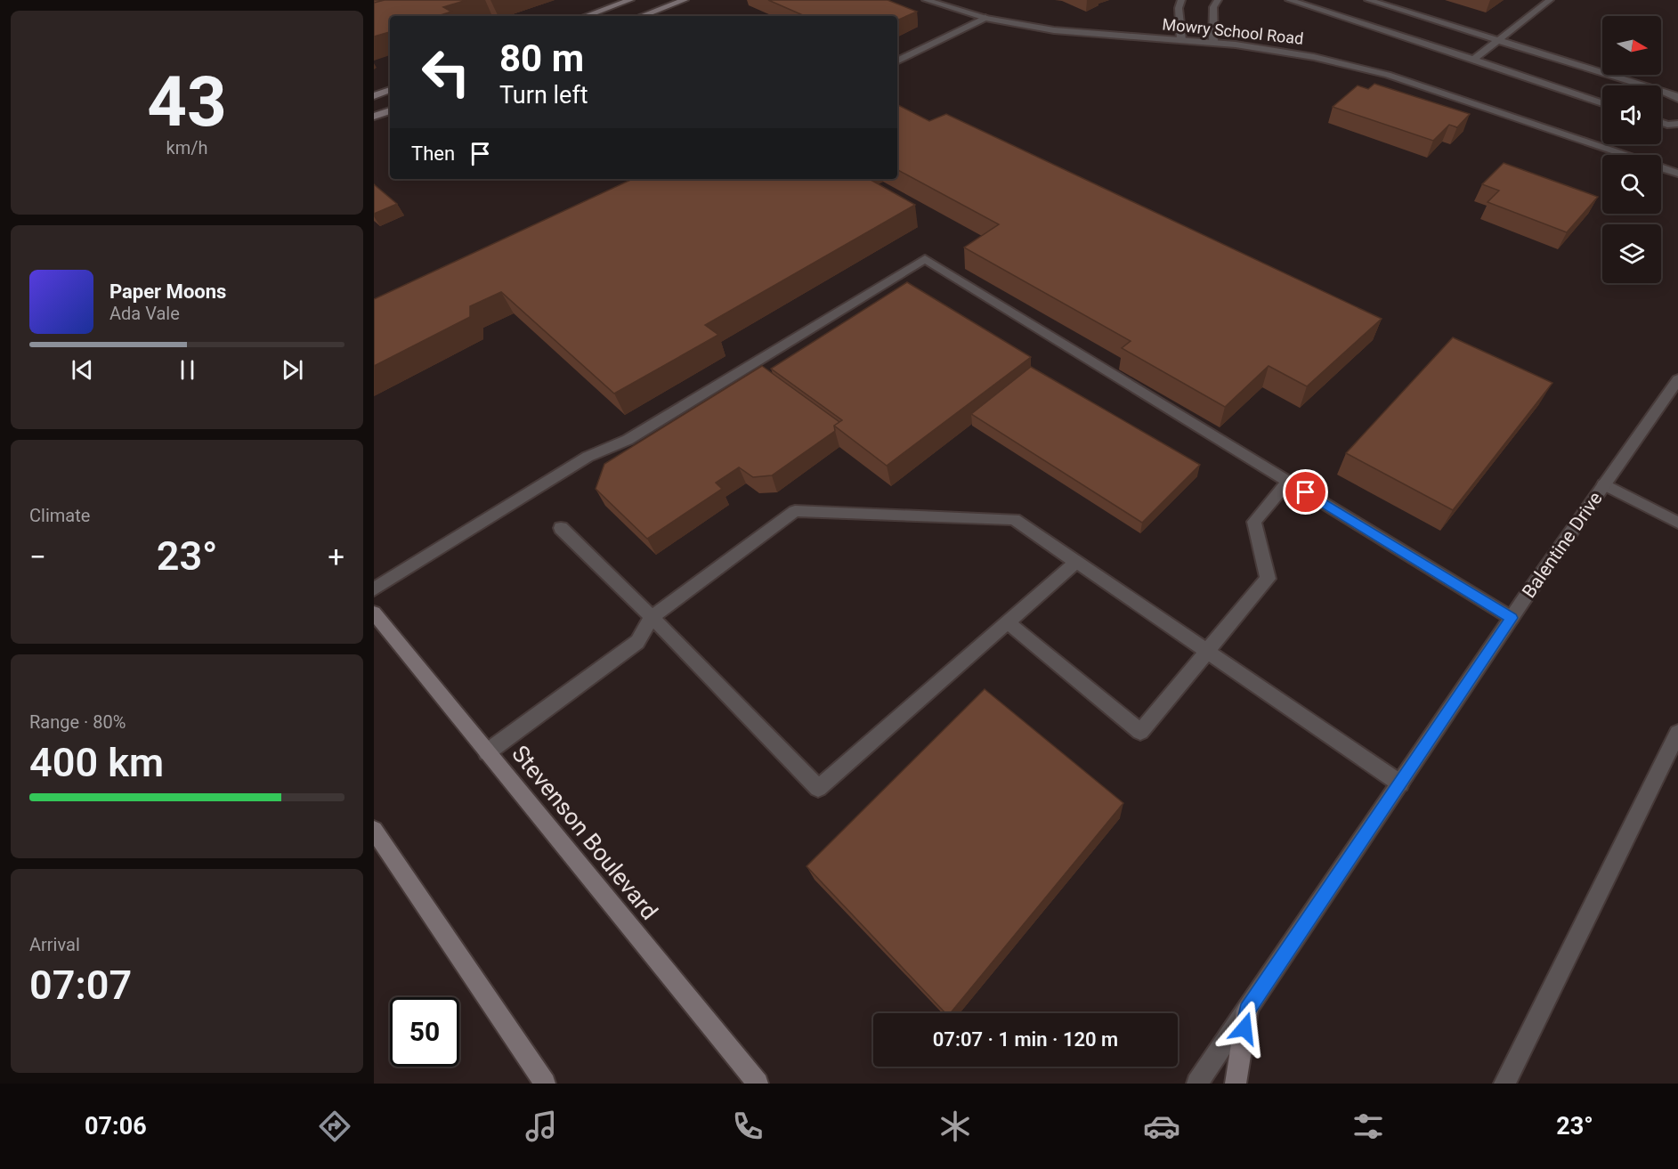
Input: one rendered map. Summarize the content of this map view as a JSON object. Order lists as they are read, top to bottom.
{
  "streets": {
    "main road": ["Stevenson Boulevard"],
    "street": ["Mowry School Road", "Balentine Drive"]
  },
  "north": "right",
  "page": {
    "tile": [
      ["43", "km/h"],
      "Climate",
      ["Range · 80%", "400 km"],
      ["Arrival", "07:07"]
    ],
    "turn": ["80 m", "Turn left"],
    "then": "Then",
    "song": ["Paper Moons", "Ada Vale"],
    "heat": ["−", "23°", "+"],
    "limit": "50",
    "trip": "07:07 · 1 min · 120 m",
    "tabs": ["07:06", "23°"]
  }
}
